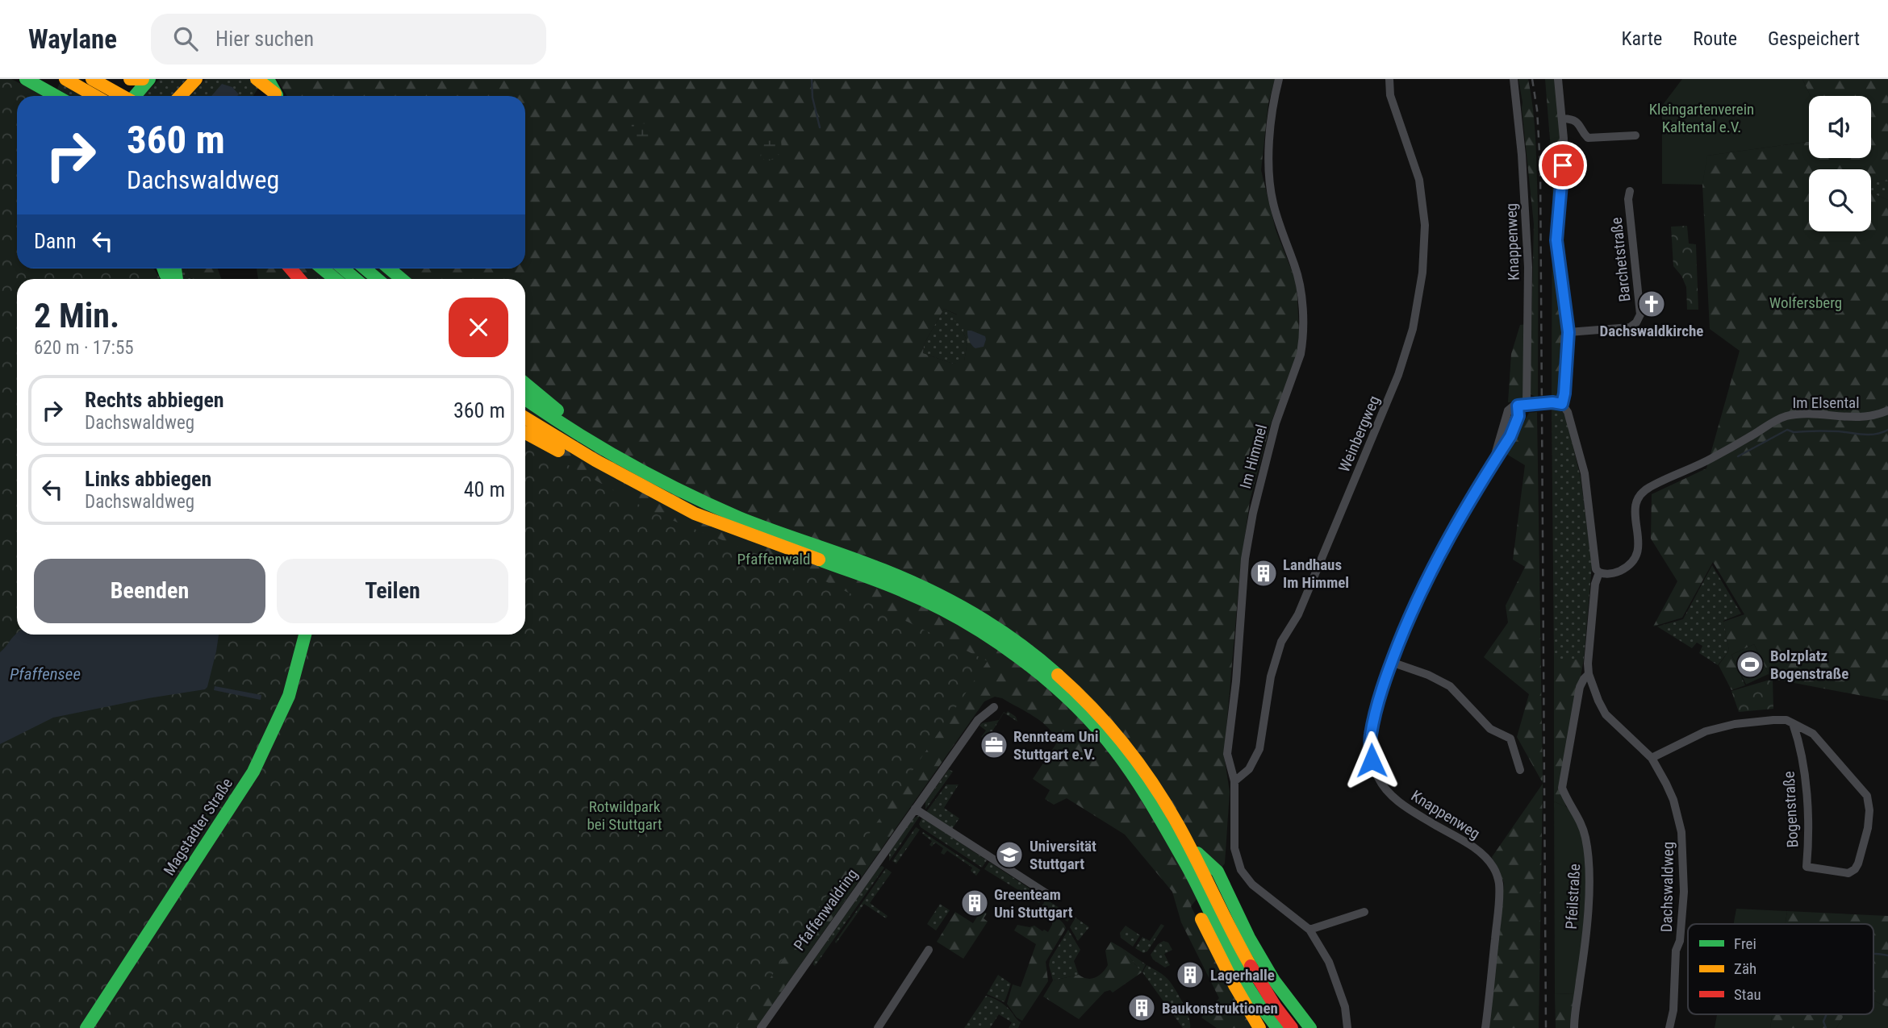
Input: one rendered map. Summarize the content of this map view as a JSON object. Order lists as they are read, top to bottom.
{
  "streets": {
    "main road": ["Magstadter Straße"],
    "street": [
      "Knappenweg",
      "Barchetstraße",
      "Im Elsental",
      "Weinbergweg",
      "Im Himmel",
      "Bogenstraße",
      "Dachswaldweg",
      "Pfeilstraße",
      "Pfaffenwaldring"
    ]
  },
  "crossings": [
    ["Barchetstraße", "Dachswaldweg"],
    ["Im Elsental", "Dachswaldweg"],
    ["Weinbergweg", "Im Himmel"],
    ["Bogenstraße", "Dachswaldweg"],
    ["Dachswaldweg", "Pfeilstraße"]
  ],
  "water": ["Pfaffensee"],
  "parks": [
    "Kleingartenverein Kaltental e.V.",
    "Wolfersberg",
    "Pfaffenwald",
    "Rotwildpark bei Stuttgart"
  ],
  "places": {
    "church": ["Dachswaldkirche"],
    "building": [
      "Landhaus Im Himmel",
      "Greenteam Uni Stuttgart",
      "Lagerhalle",
      "Baukonstruktionen"
    ],
    "sports": ["Bolzplatz Bogenstraße"],
    "office": ["Rennteam Uni Stuttgart e.V."],
    "school or university": ["Universität Stuttgart"]
  },
  "legend": ["Frei", "Zäh", "Stau"],
  "page": {
    "header": "Waylane",
    "search": "Hier suchen",
    "nav": ["Karte", "Route", "Gespeichert"],
    "turn": ["360 m", "Dachswaldweg"],
    "then": "Dann",
    "heading": ["2 Min.", "620 m · 17:55"],
    "list": [
      {
        "name": "Rechts abbiegen",
        "note": "Dachswaldweg",
        "value": "360 m"
      },
      {
        "name": "Links abbiegen",
        "note": "Dachswaldweg",
        "value": "40 m"
      }
    ],
    "buttons": ["Beenden", "Teilen"]
  }
}
